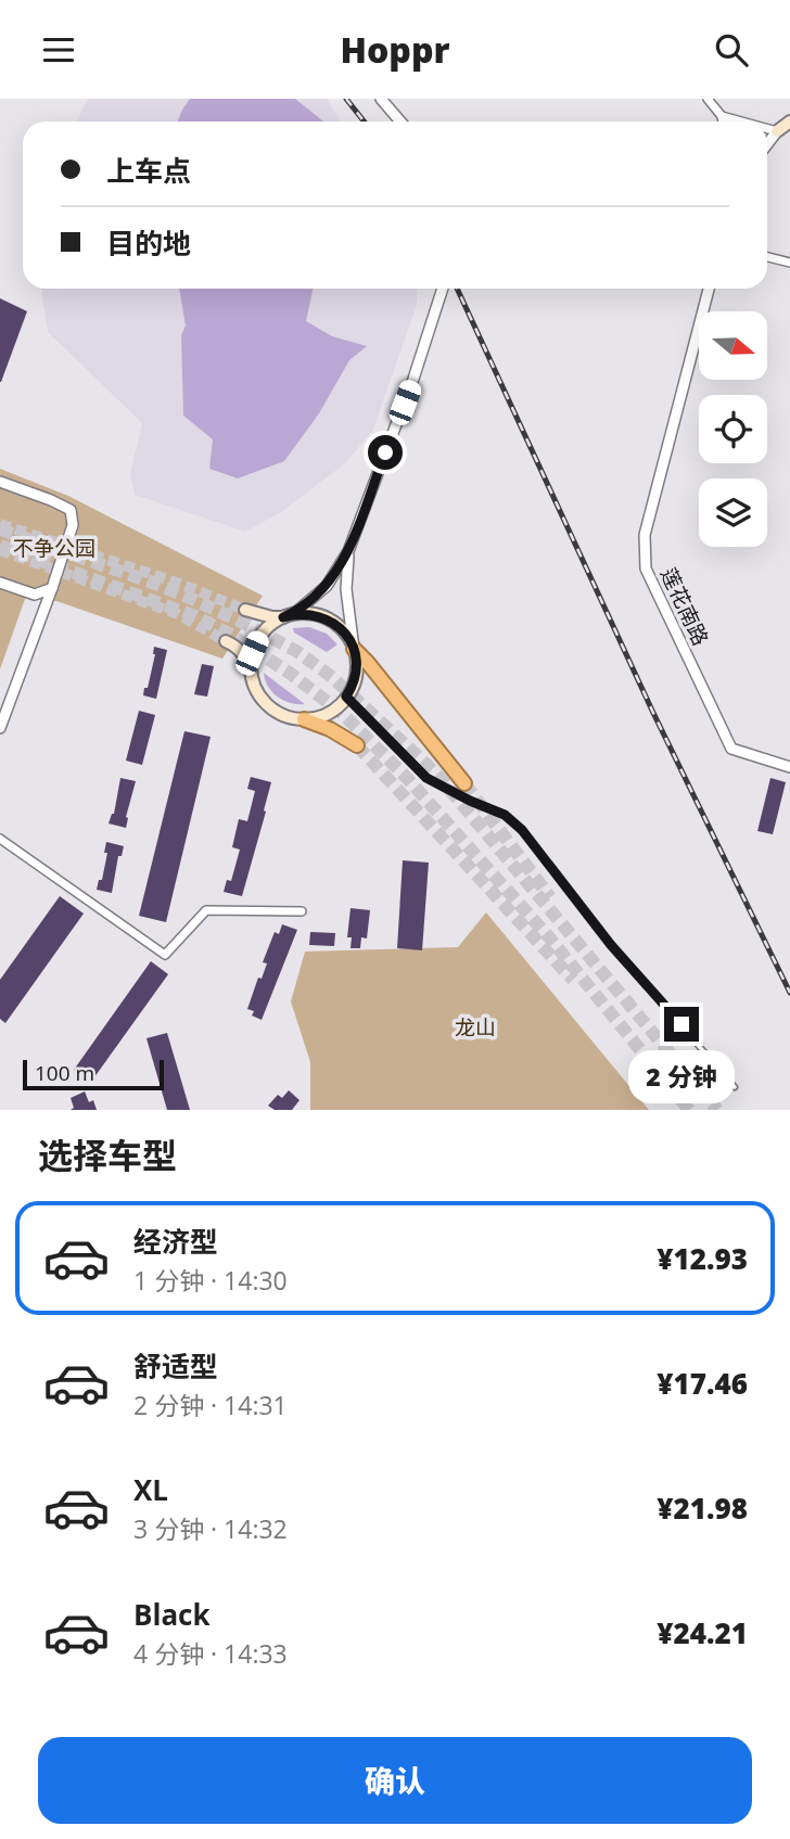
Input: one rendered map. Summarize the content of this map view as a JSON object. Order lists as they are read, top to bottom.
{
  "streets": {
    "street": ["莲花南路"]
  },
  "parks": ["不争公园", "龙山"],
  "scale_bar": "100 m",
  "north": "right",
  "page": {
    "header": "Hoppr",
    "banner": ["上车点", "目的地"],
    "bubble": "2 分钟",
    "scale": "100 m",
    "heading": "选择车型",
    "list": [
      {
        "name": "经济型",
        "note": "1 分钟 · 14:30",
        "value": "¥12.93"
      },
      {
        "name": "舒适型",
        "note": "2 分钟 · 14:31",
        "value": "¥17.46"
      },
      {
        "name": "XL",
        "note": "3 分钟 · 14:32",
        "value": "¥21.98"
      },
      {
        "name": "Black",
        "note": "4 分钟 · 14:33",
        "value": "¥24.21"
      }
    ],
    "buttons": "确认"
  }
}
